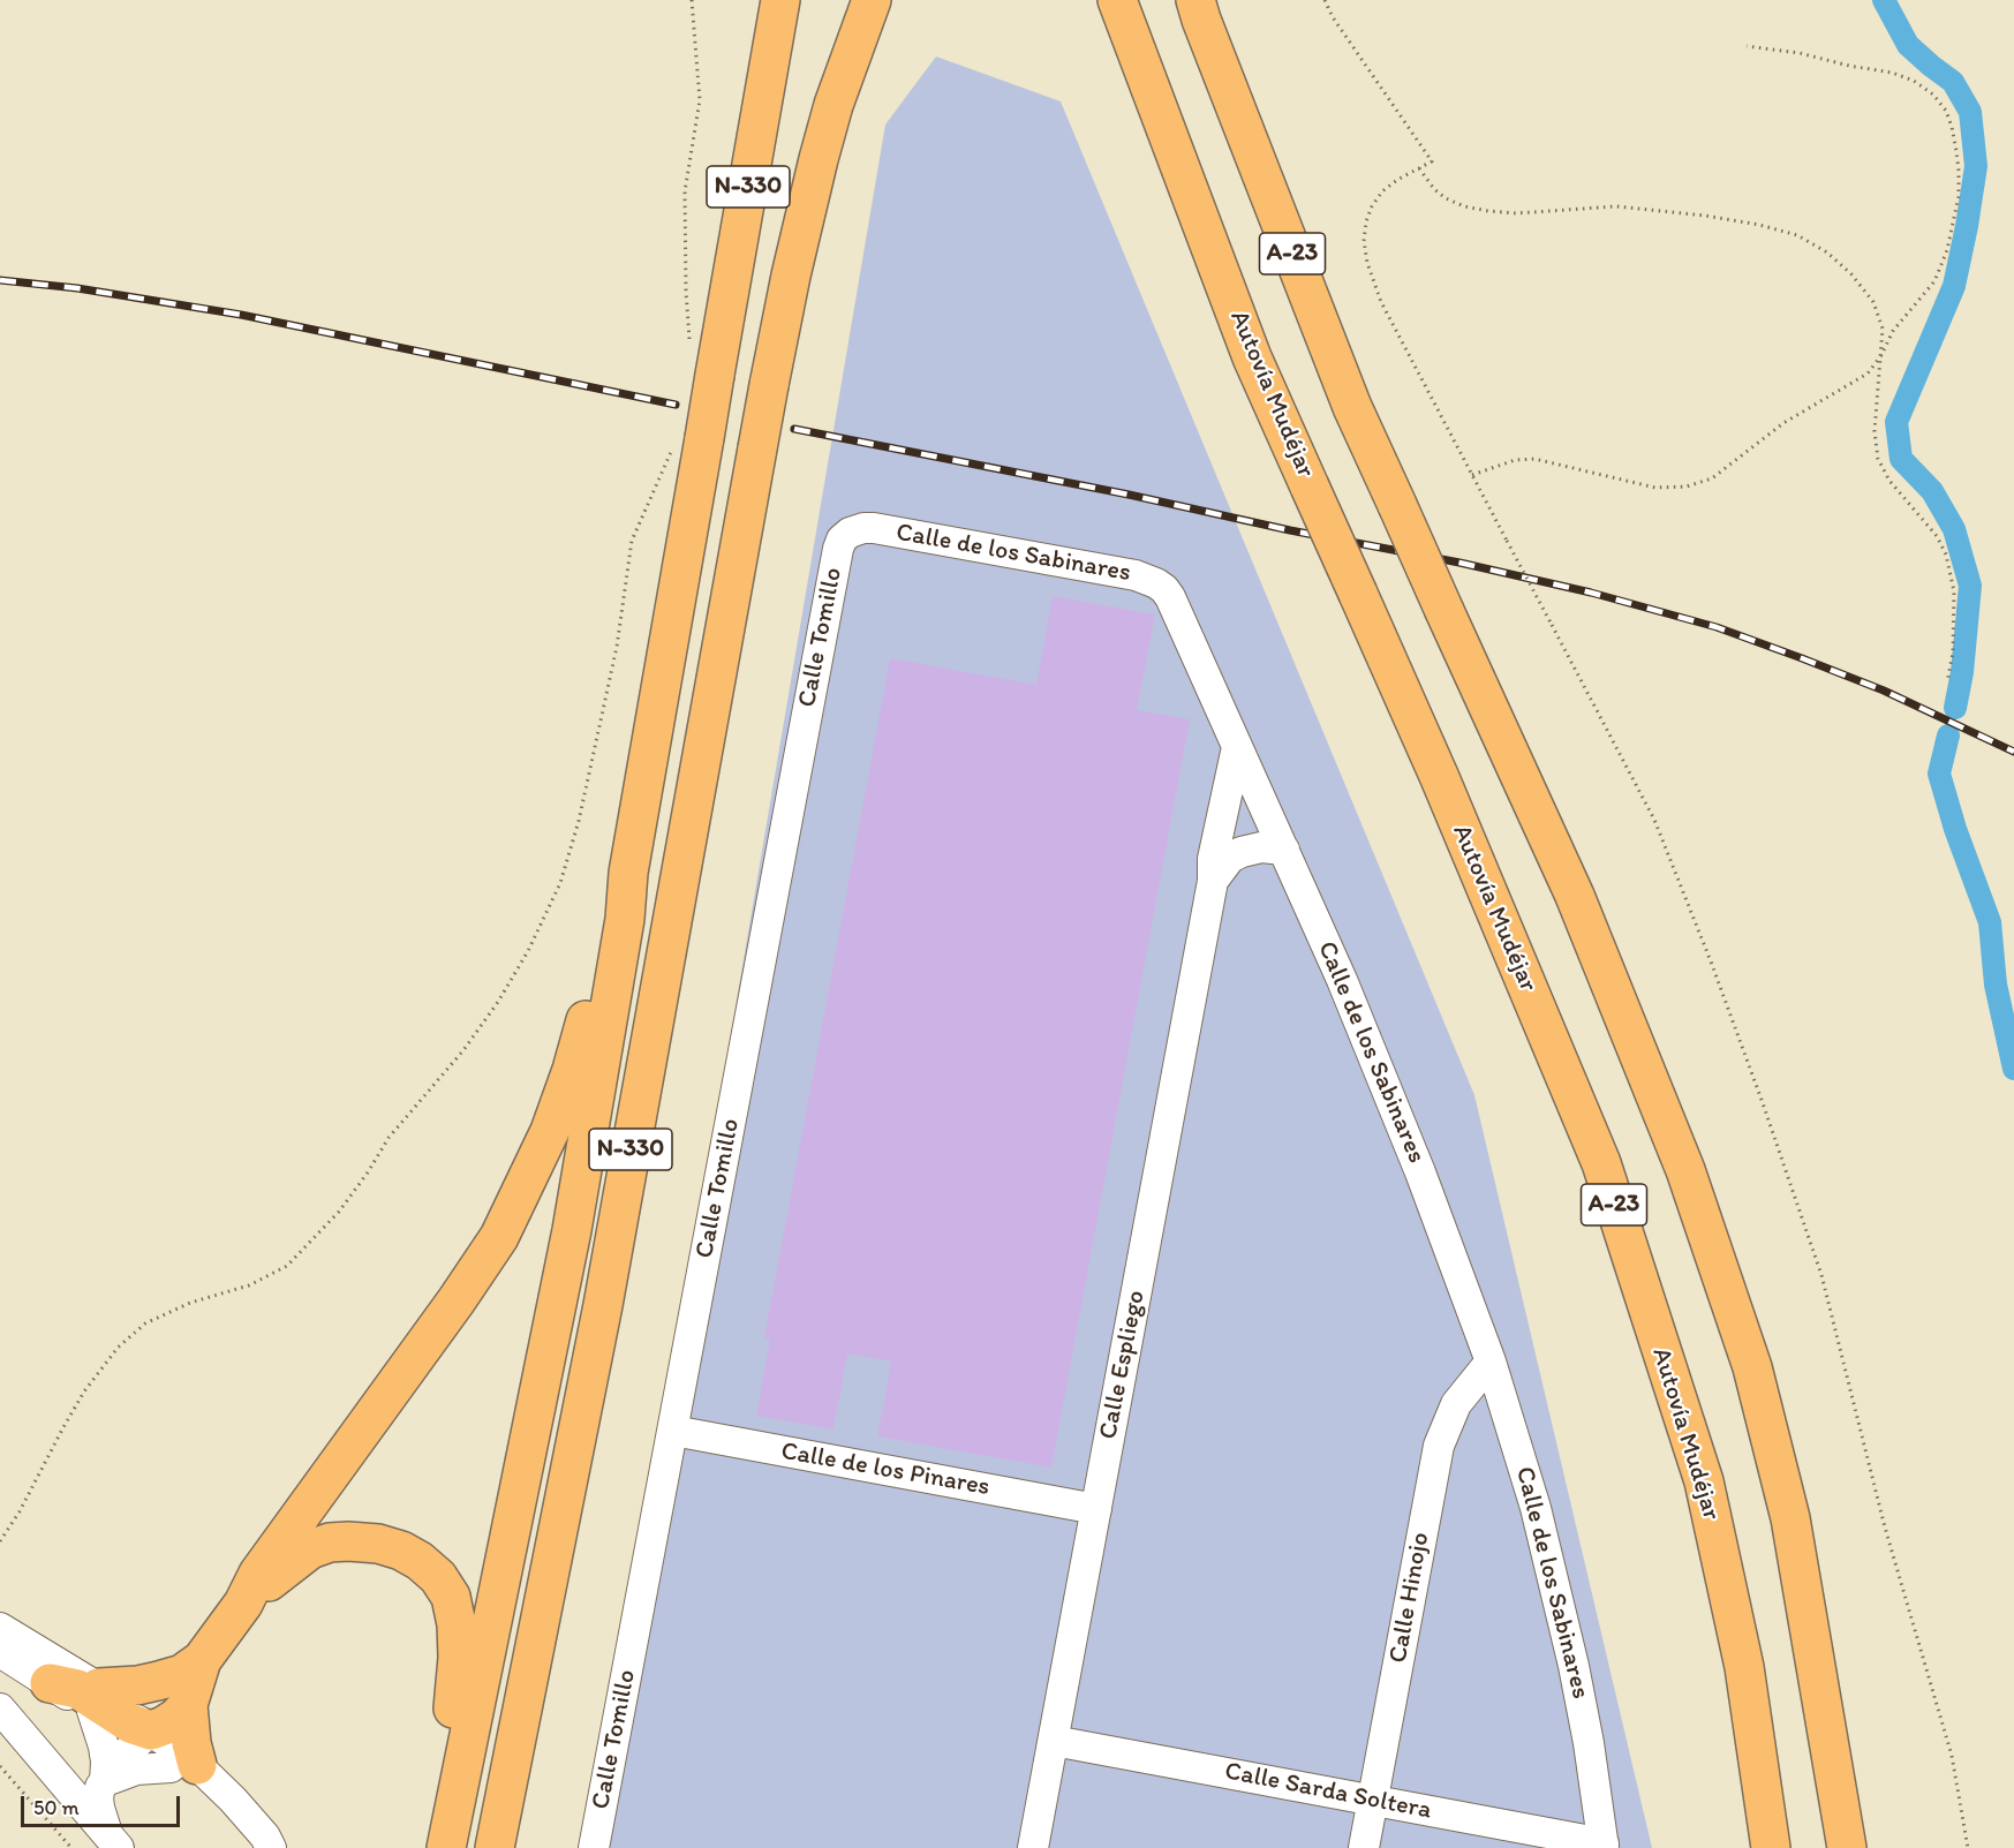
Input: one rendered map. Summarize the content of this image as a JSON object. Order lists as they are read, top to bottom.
{
  "streets": {
    "highway": ["N-330", "A-23", "Autovía Mudéjar"],
    "street": [
      "Calle de los Sabinares",
      "Calle Tomillo",
      "Calle Espliego",
      "Calle de los Pinares",
      "Calle Hinojo",
      "Calle Sarda Soltera"
    ]
  },
  "crossings": [
    ["Calle de los Sabinares", "Calle Tomillo"],
    ["Calle de los Sabinares", "Calle Espliego"],
    ["Calle de los Sabinares", "Calle Hinojo"],
    ["Calle de los Sabinares", "Calle Sarda Soltera"],
    ["Calle Tomillo", "Calle de los Pinares"],
    ["Calle Espliego", "Calle de los Pinares"],
    ["Calle Espliego", "Calle Sarda Soltera"],
    ["Calle Hinojo", "Calle Sarda Soltera"]
  ],
  "scale_bar": "50 m"
}
